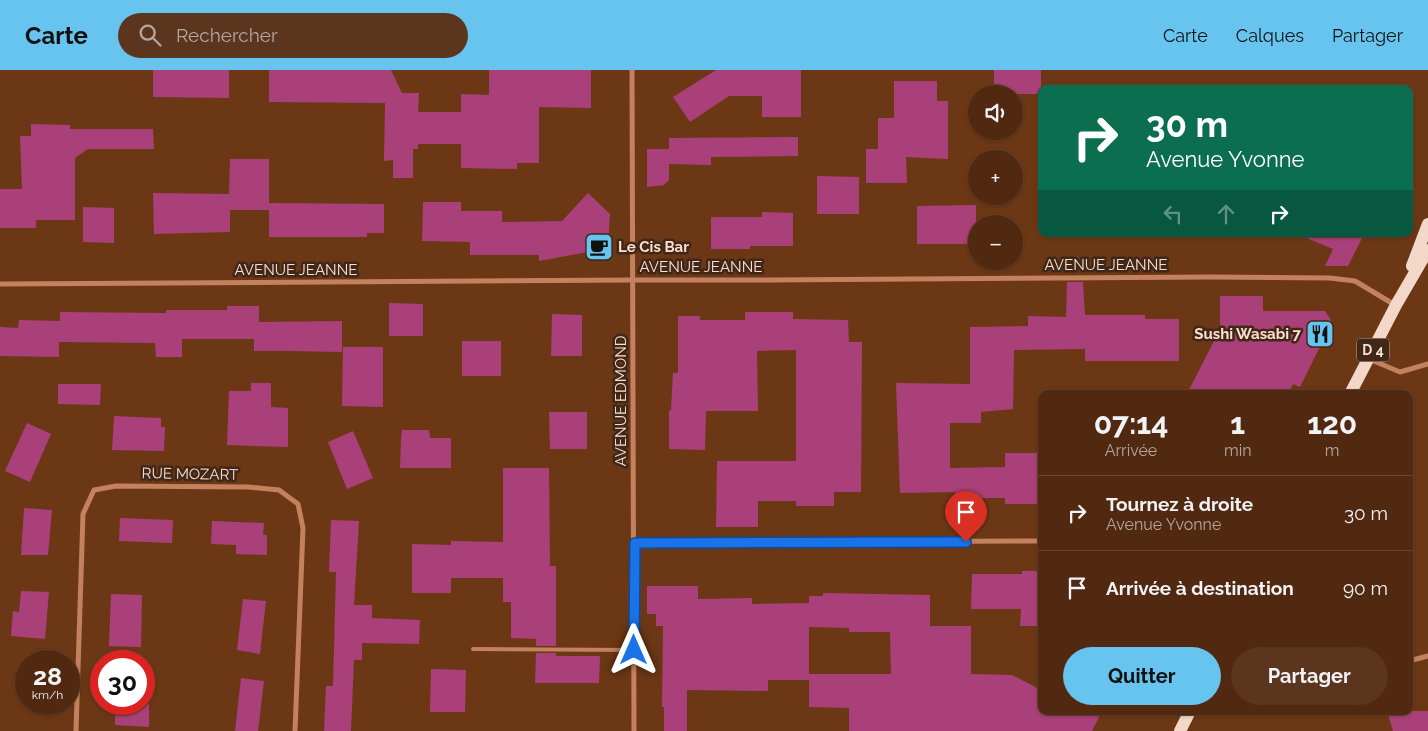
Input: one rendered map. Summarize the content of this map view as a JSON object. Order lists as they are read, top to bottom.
{
  "streets": {
    "main road": ["D 4"],
    "street": ["AVENUE JEANNE", "AVENUE EDMOND", "RUE MOZART"]
  },
  "crossings": [
    ["AVENUE JEANNE", "D 4"],
    ["AVENUE JEANNE", "AVENUE EDMOND"]
  ],
  "places": {
    "cafe": ["Le Cis Bar"],
    "restaurant": ["Sushi Wasabi 7"]
  },
  "page": {
    "header": "Carte",
    "search": "Rechercher",
    "nav": ["Carte", "Calques", "Partager"],
    "map_buttons": ["+", "−"],
    "turn": ["30 m", "Avenue Yvonne"],
    "eta": [
      "07:14",
      "Arrivée",
      "1",
      "min",
      "120",
      "m"
    ],
    "list": [
      {
        "name": "Tournez à droite",
        "note": "Avenue Yvonne",
        "value": "30 m"
      },
      {
        "name": "Arrivée à destination",
        "value": "90 m"
      }
    ],
    "buttons": ["Quitter", "Partager"],
    "speed": "28 km/h",
    "limit": "30"
  }
}
